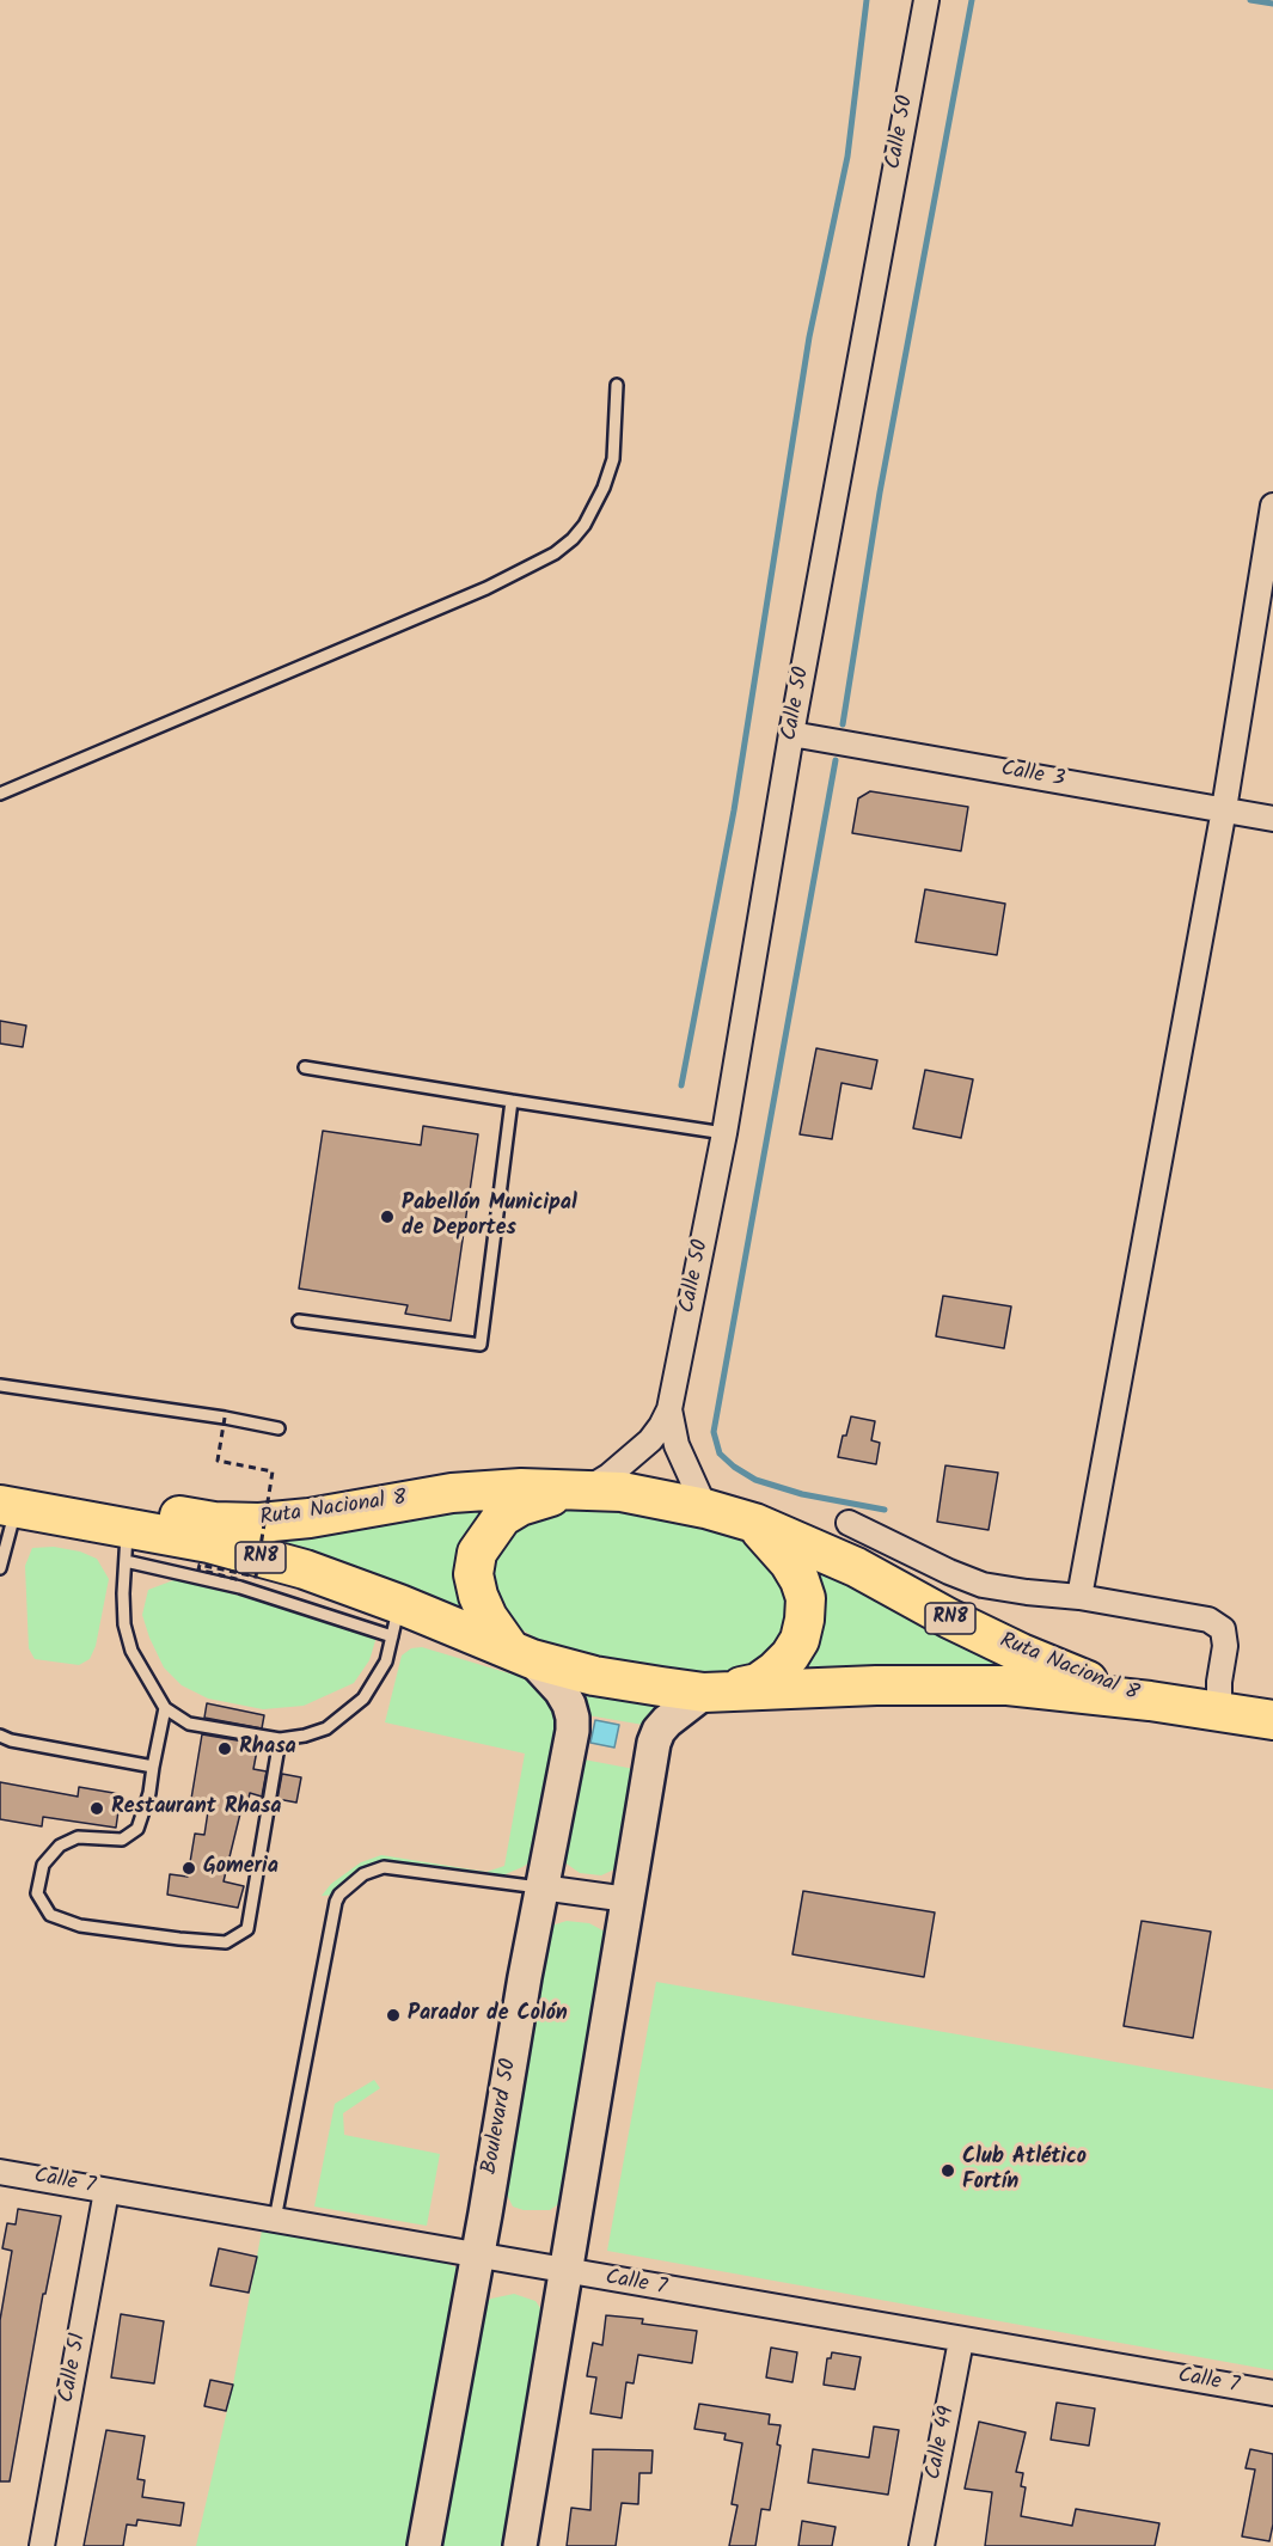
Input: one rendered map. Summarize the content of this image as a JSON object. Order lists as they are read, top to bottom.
{
  "streets": {
    "highway": ["Ruta Nacional 8", "RN8"],
    "main road": ["Boulevard 50"],
    "street": [
      "Calle 50",
      "Calle 3",
      "Calle 7",
      "Calle 51",
      "Calle 49"
    ]
  },
  "crossings": [
    ["Calle 50", "Calle 3"],
    ["Calle 50", "Ruta Nacional 8"],
    ["Ruta Nacional 8", "Boulevard 50"],
    ["Boulevard 50", "Calle 7"],
    ["Calle 7", "Calle 51"],
    ["Calle 7", "Calle 49"]
  ],
  "places": [
    "Pabellón Municipal de Deportes",
    "Rhasa",
    "Restaurant Rhasa",
    "Gomeria",
    "Parador de Colón",
    "Club Atlético Fortín"
  ]
}
